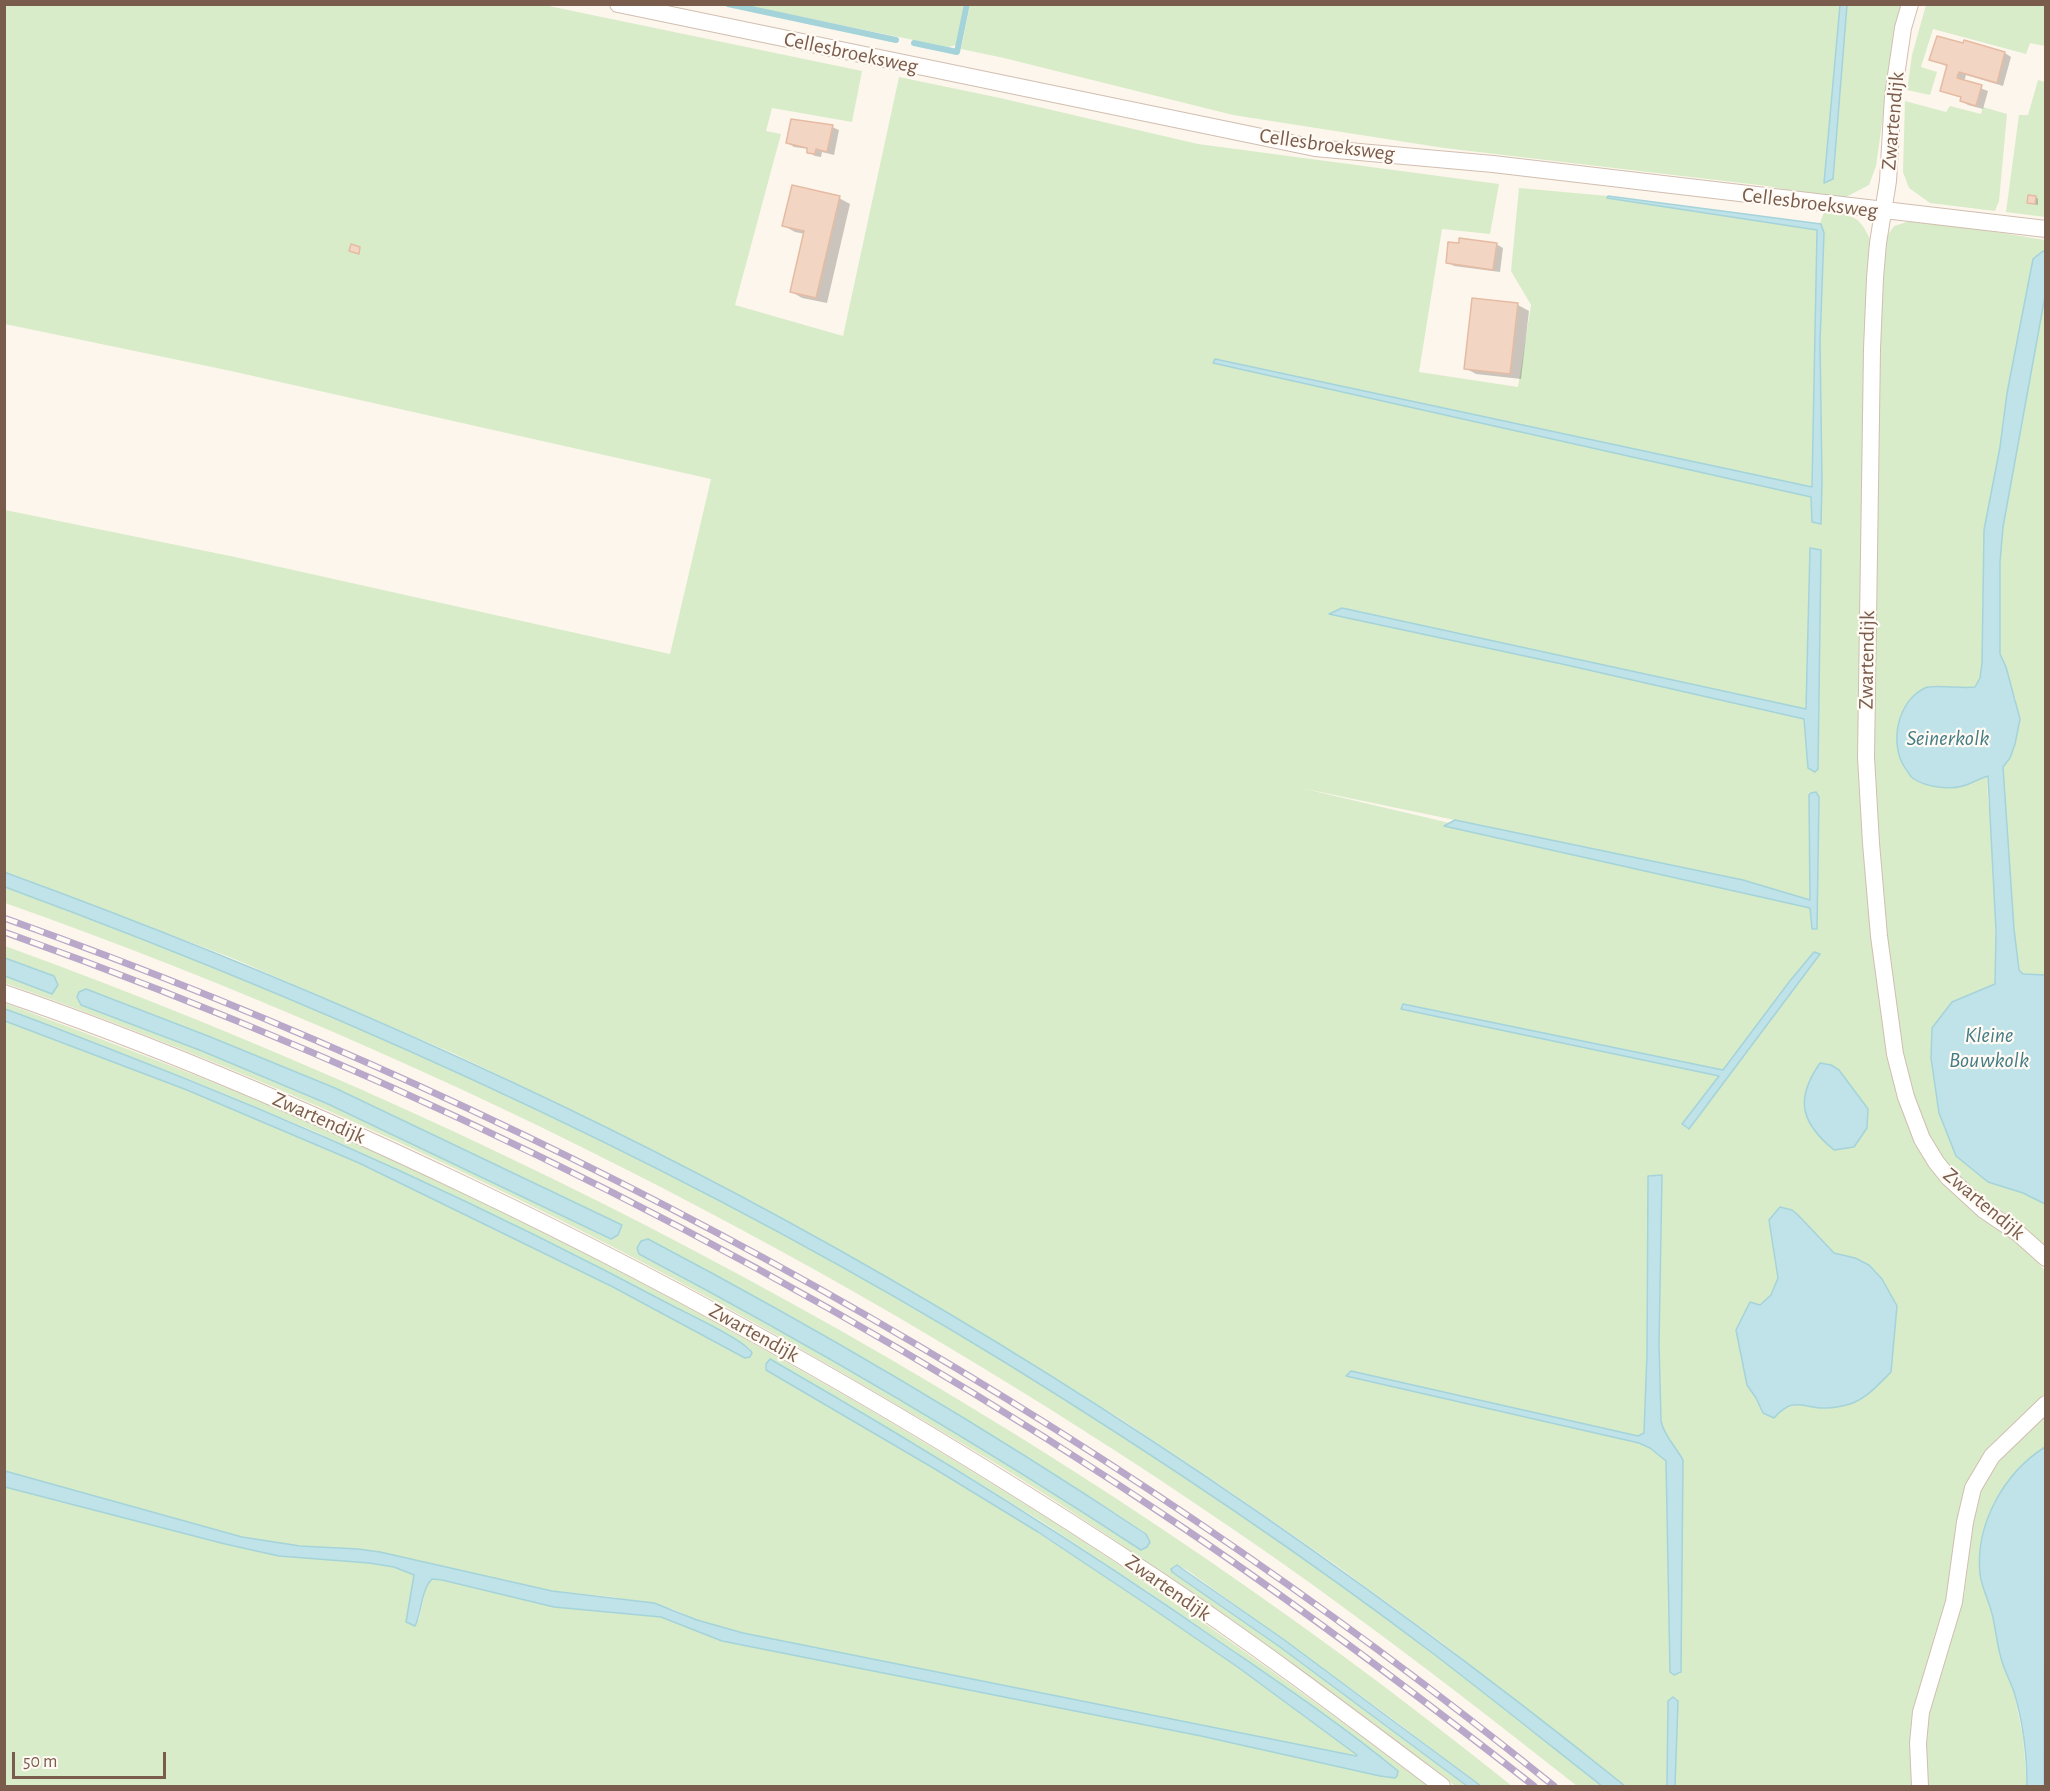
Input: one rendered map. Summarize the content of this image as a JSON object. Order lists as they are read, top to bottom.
{
  "streets": {
    "street": ["Cellesbroeksweg", "Zwartendijk"]
  },
  "crossings": [
    ["Cellesbroeksweg", "Zwartendijk"]
  ],
  "water": ["Seinerkolk", "Kleine Bouwkolk"],
  "scale_bar": "50 m"
}
